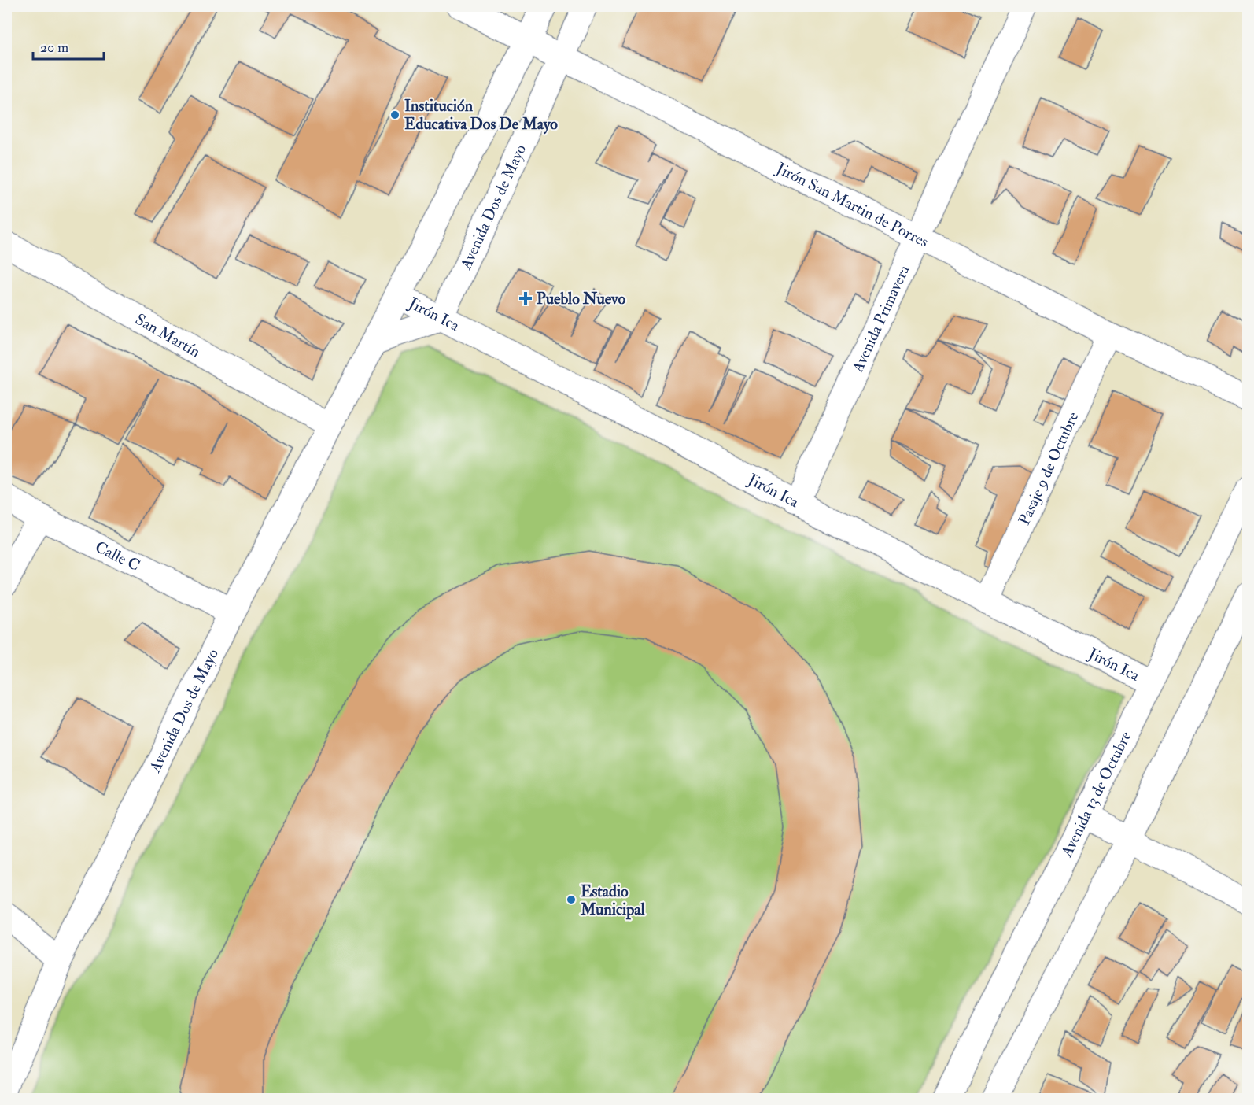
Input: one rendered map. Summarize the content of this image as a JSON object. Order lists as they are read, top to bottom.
{
  "streets": {
    "street": [
      "Jirón San Martin de Porres",
      "Avenida Dos de Mayo",
      "Jirón Ica",
      "Avenida Primavera",
      "San Martín",
      "Pasaje 9 de Octubre",
      "Calle C",
      "Avenida 13 de Octubre"
    ]
  },
  "crossings": [
    ["Jirón San Martin de Porres", "Avenida Dos de Mayo"],
    ["Jirón San Martin de Porres", "Avenida Primavera"],
    ["Jirón San Martin de Porres", "Pasaje 9 de Octubre"],
    ["Avenida Dos de Mayo", "Jirón Ica"],
    ["Avenida Dos de Mayo", "San Martín"],
    ["Avenida Dos de Mayo", "Calle C"],
    ["Jirón Ica", "Avenida Primavera"],
    ["Jirón Ica", "Pasaje 9 de Octubre"],
    ["Jirón Ica", "Avenida 13 de Octubre"]
  ],
  "places": {
    "other": ["Institución Educativa Dos De Mayo", "Estadio Municipal"],
    "health": ["Pueblo Nuevo"]
  },
  "scale_bar": "20 m"
}
